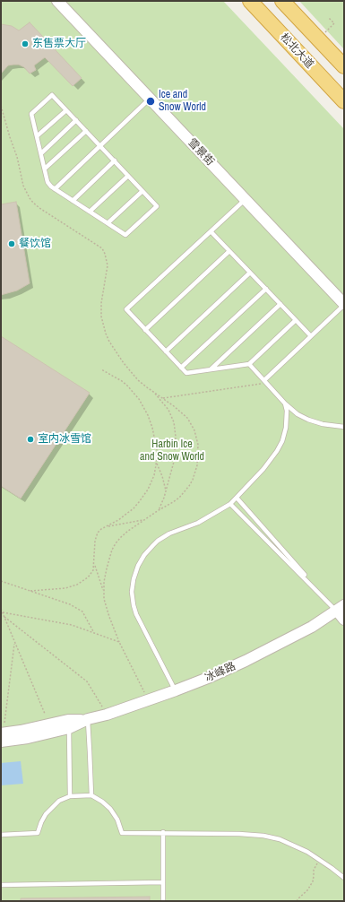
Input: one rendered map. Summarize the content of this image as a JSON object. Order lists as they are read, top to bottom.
{
  "streets": {
    "highway": ["松北大道"],
    "street": ["雪景街", "冰峰路"]
  },
  "parks": ["Harbin Ice and Snow World"],
  "places": [
    "东售票大厅",
    "Ice and Snow World",
    "餐饮馆",
    "室内冰雪馆"
  ]
}
